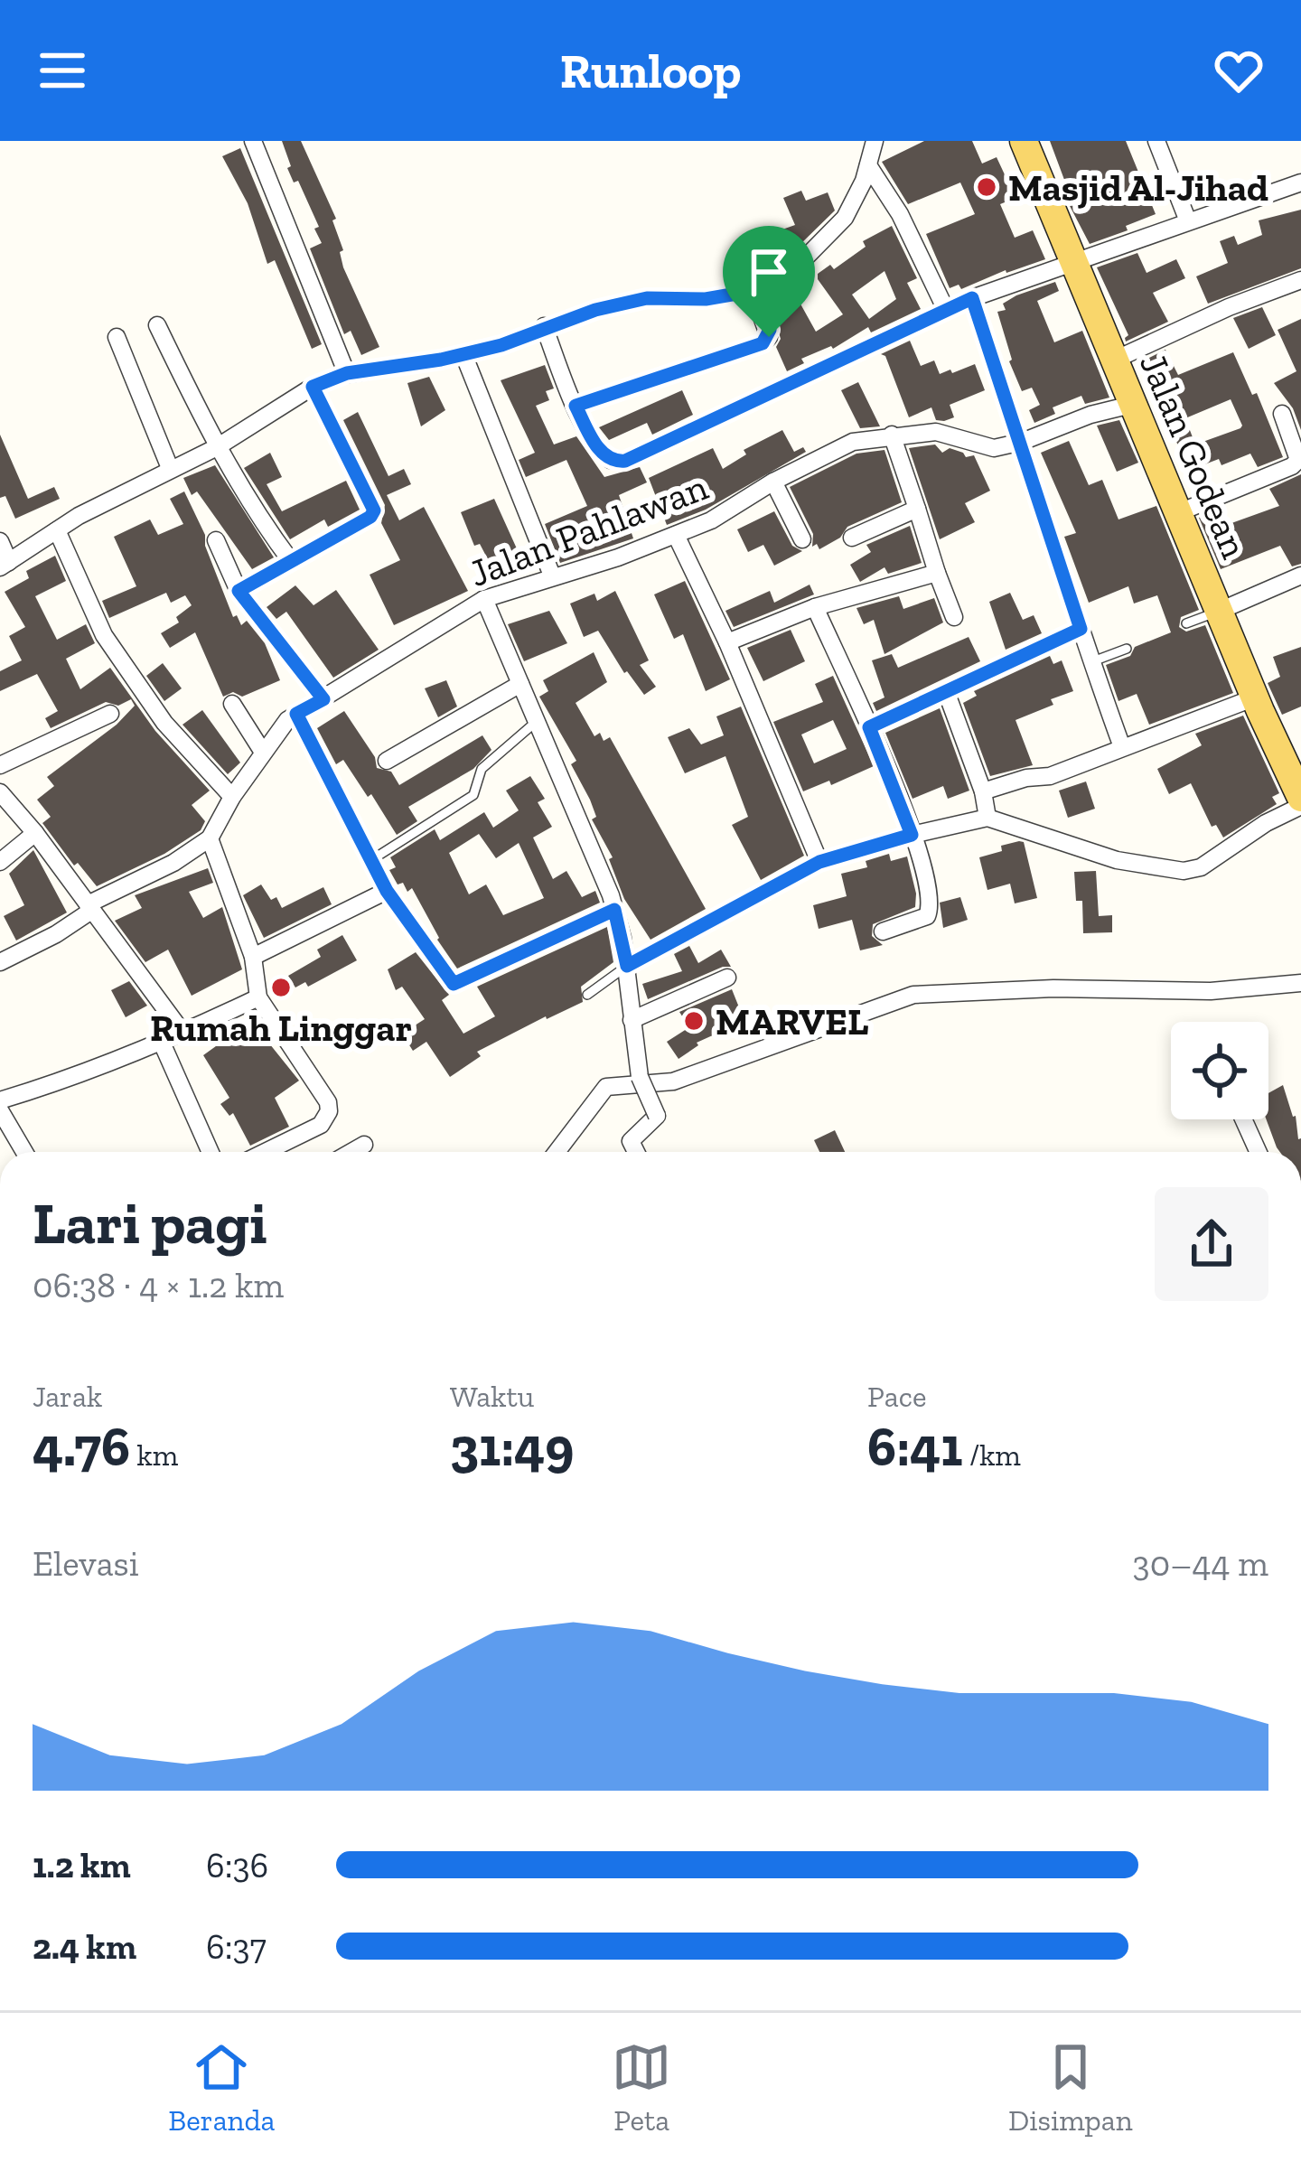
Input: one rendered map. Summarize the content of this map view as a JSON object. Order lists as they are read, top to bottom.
{
  "streets": {
    "main road": ["Jalan Godean"],
    "street": ["Jalan Pahlawan"]
  },
  "crossings": [
    ["Jalan Godean", "Jalan Pahlawan"]
  ],
  "places": ["Masjid Al-Jihad", "Rumah Linggar", "MARVEL"],
  "page": {
    "header": "Runloop",
    "heading": ["Lari pagi", "06:38 · 4 × 1.2 km"],
    "stats": [
      ["Jarak", "4.76 km"],
      ["Waktu", "31:49"],
      ["Pace", "6:41 /km"]
    ],
    "chart": ["Elevasi", "30–44 m"],
    "list": [
      {
        "name": "1.2 km",
        "note": "6:36"
      },
      {
        "name": "2.4 km",
        "note": "6:37"
      }
    ],
    "tabs": ["Beranda", "Peta", "Disimpan"]
  }
}
